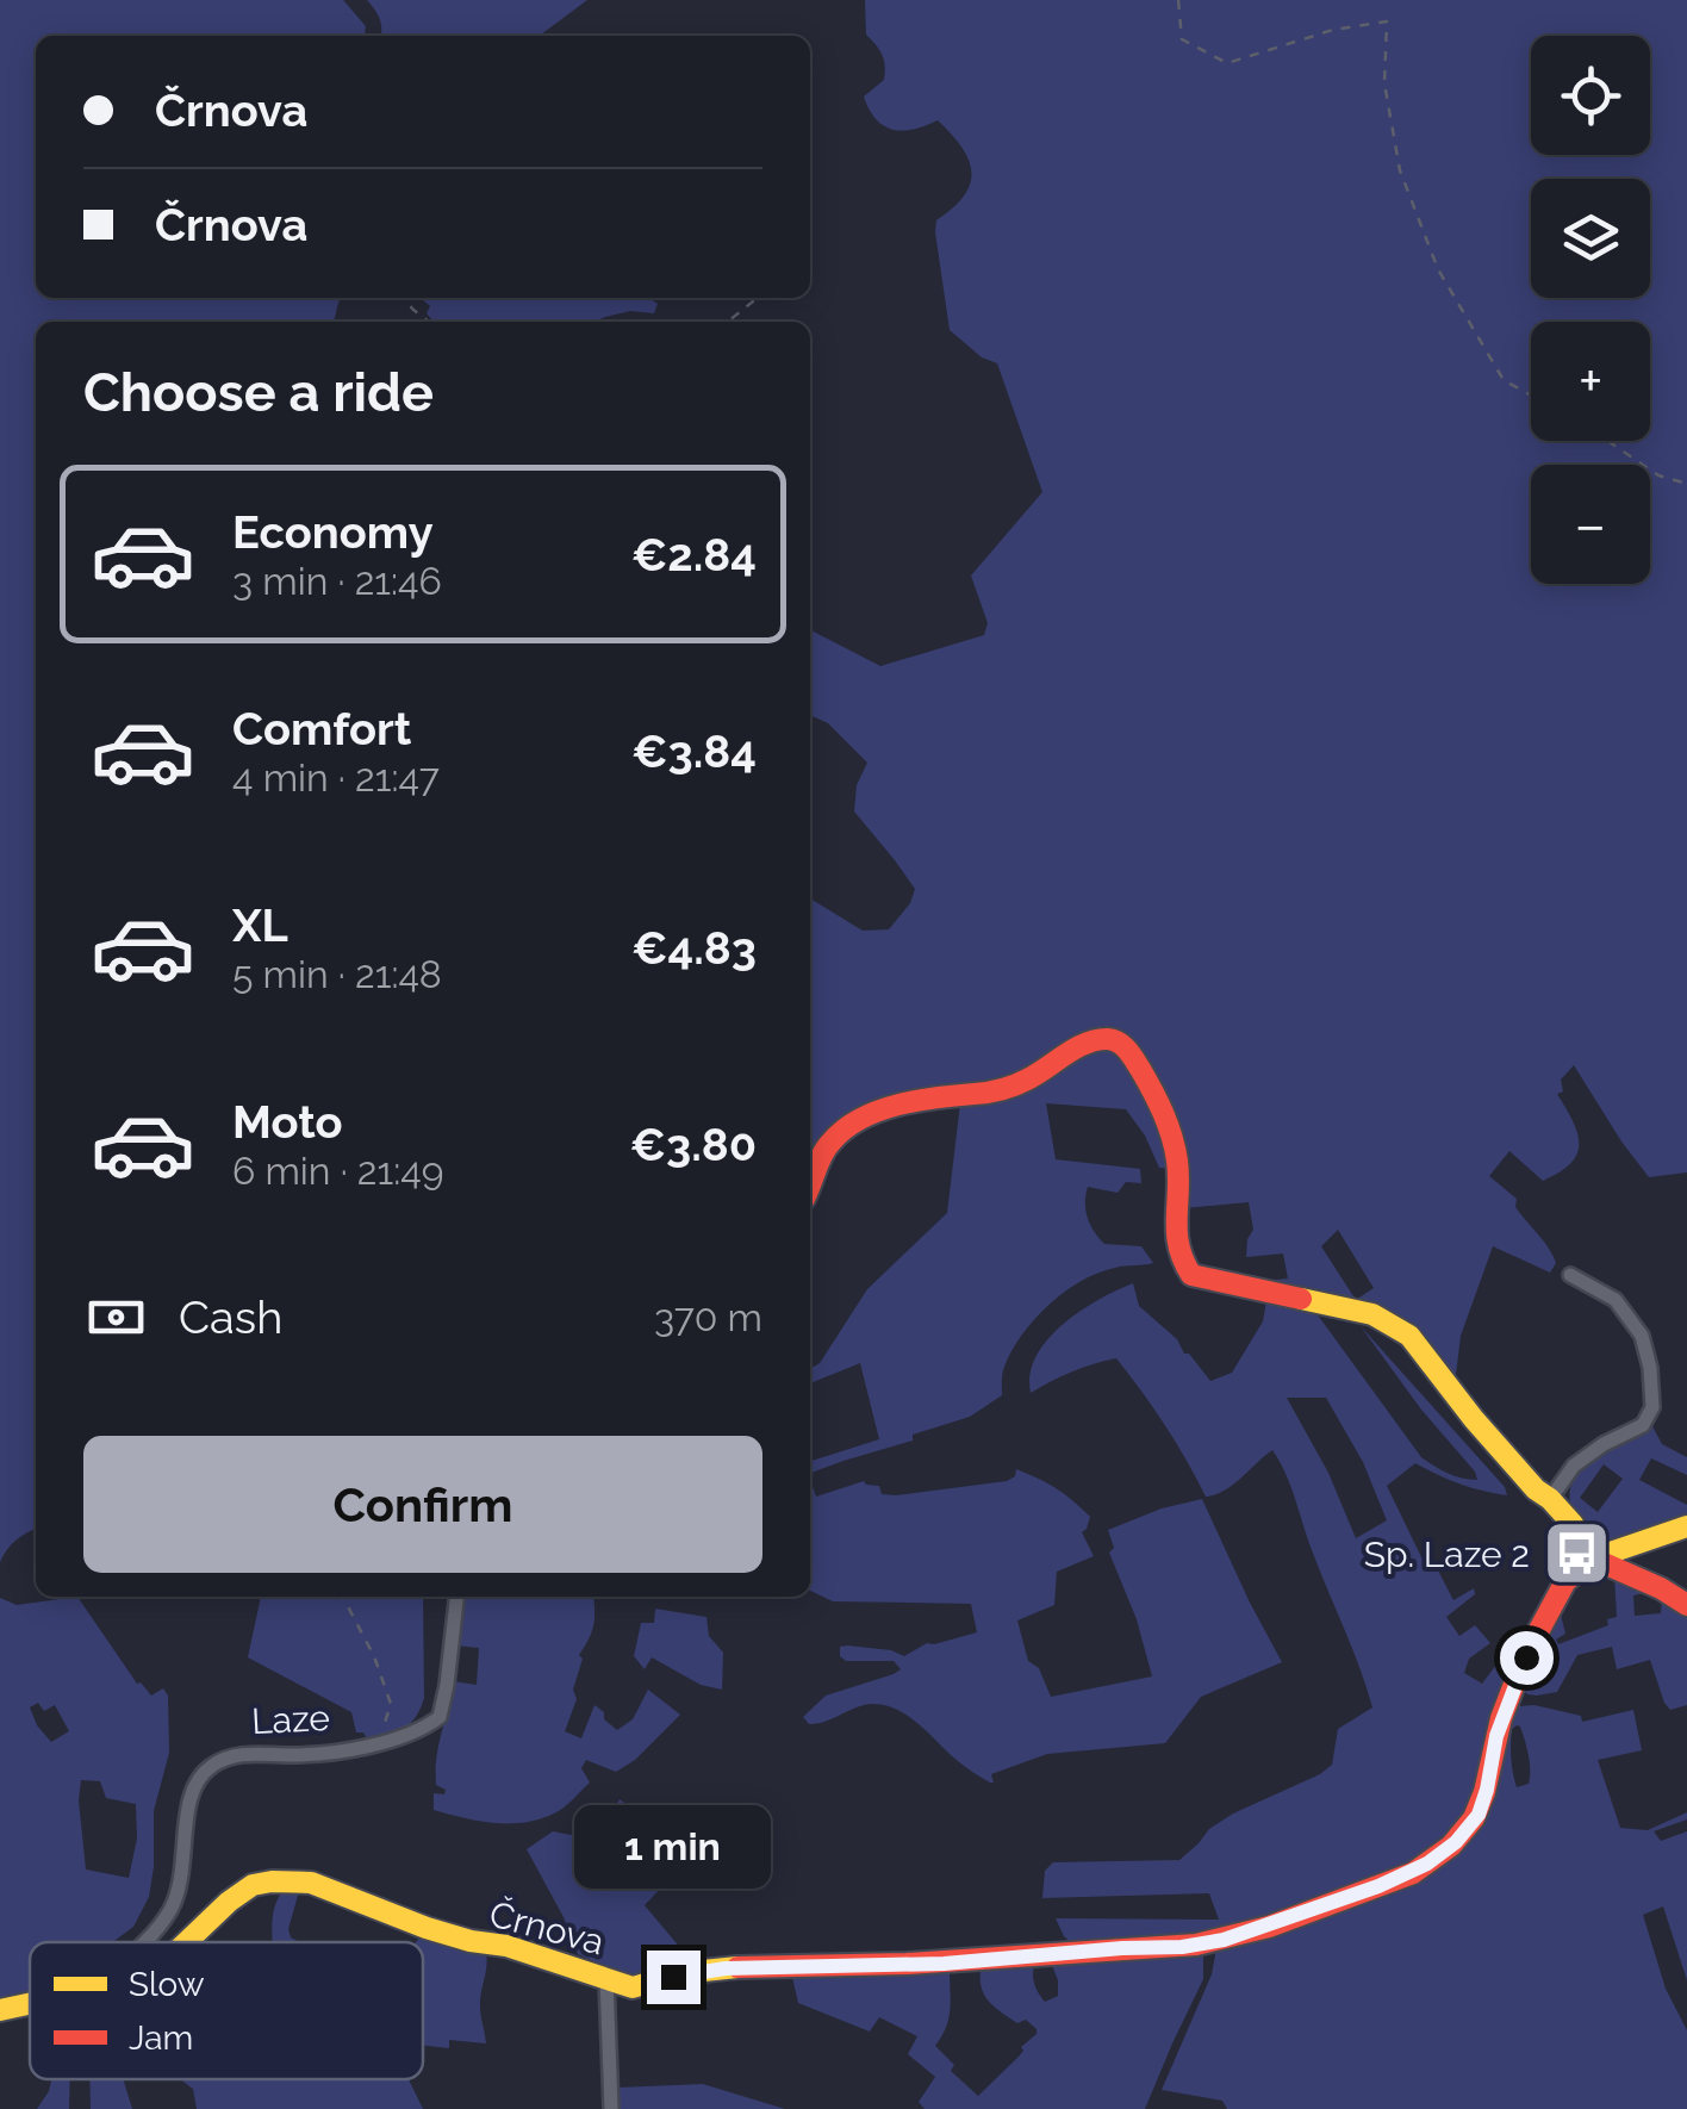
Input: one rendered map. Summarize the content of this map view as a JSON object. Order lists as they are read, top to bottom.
{
  "streets": {
    "street": ["Laze", "Črnova"]
  },
  "places": {
    "bus stop": ["Sp. Laze 2"]
  },
  "legend": ["Slow", "Jam"],
  "page": {
    "map_buttons": ["+", "−"],
    "banner": ["Črnova", "Črnova"],
    "heading": "Choose a ride",
    "list": [
      {
        "name": "Economy",
        "note": "3 min · 21:46",
        "value": "€2.84"
      },
      {
        "name": "Comfort",
        "note": "4 min · 21:47",
        "value": "€3.84"
      },
      {
        "name": "XL",
        "note": "5 min · 21:48",
        "value": "€4.83"
      },
      {
        "name": "Moto",
        "note": "6 min · 21:49",
        "value": "€3.80"
      }
    ],
    "pay": ["Cash", "370 m"],
    "buttons": "Confirm",
    "bubble": "1 min"
  }
}
